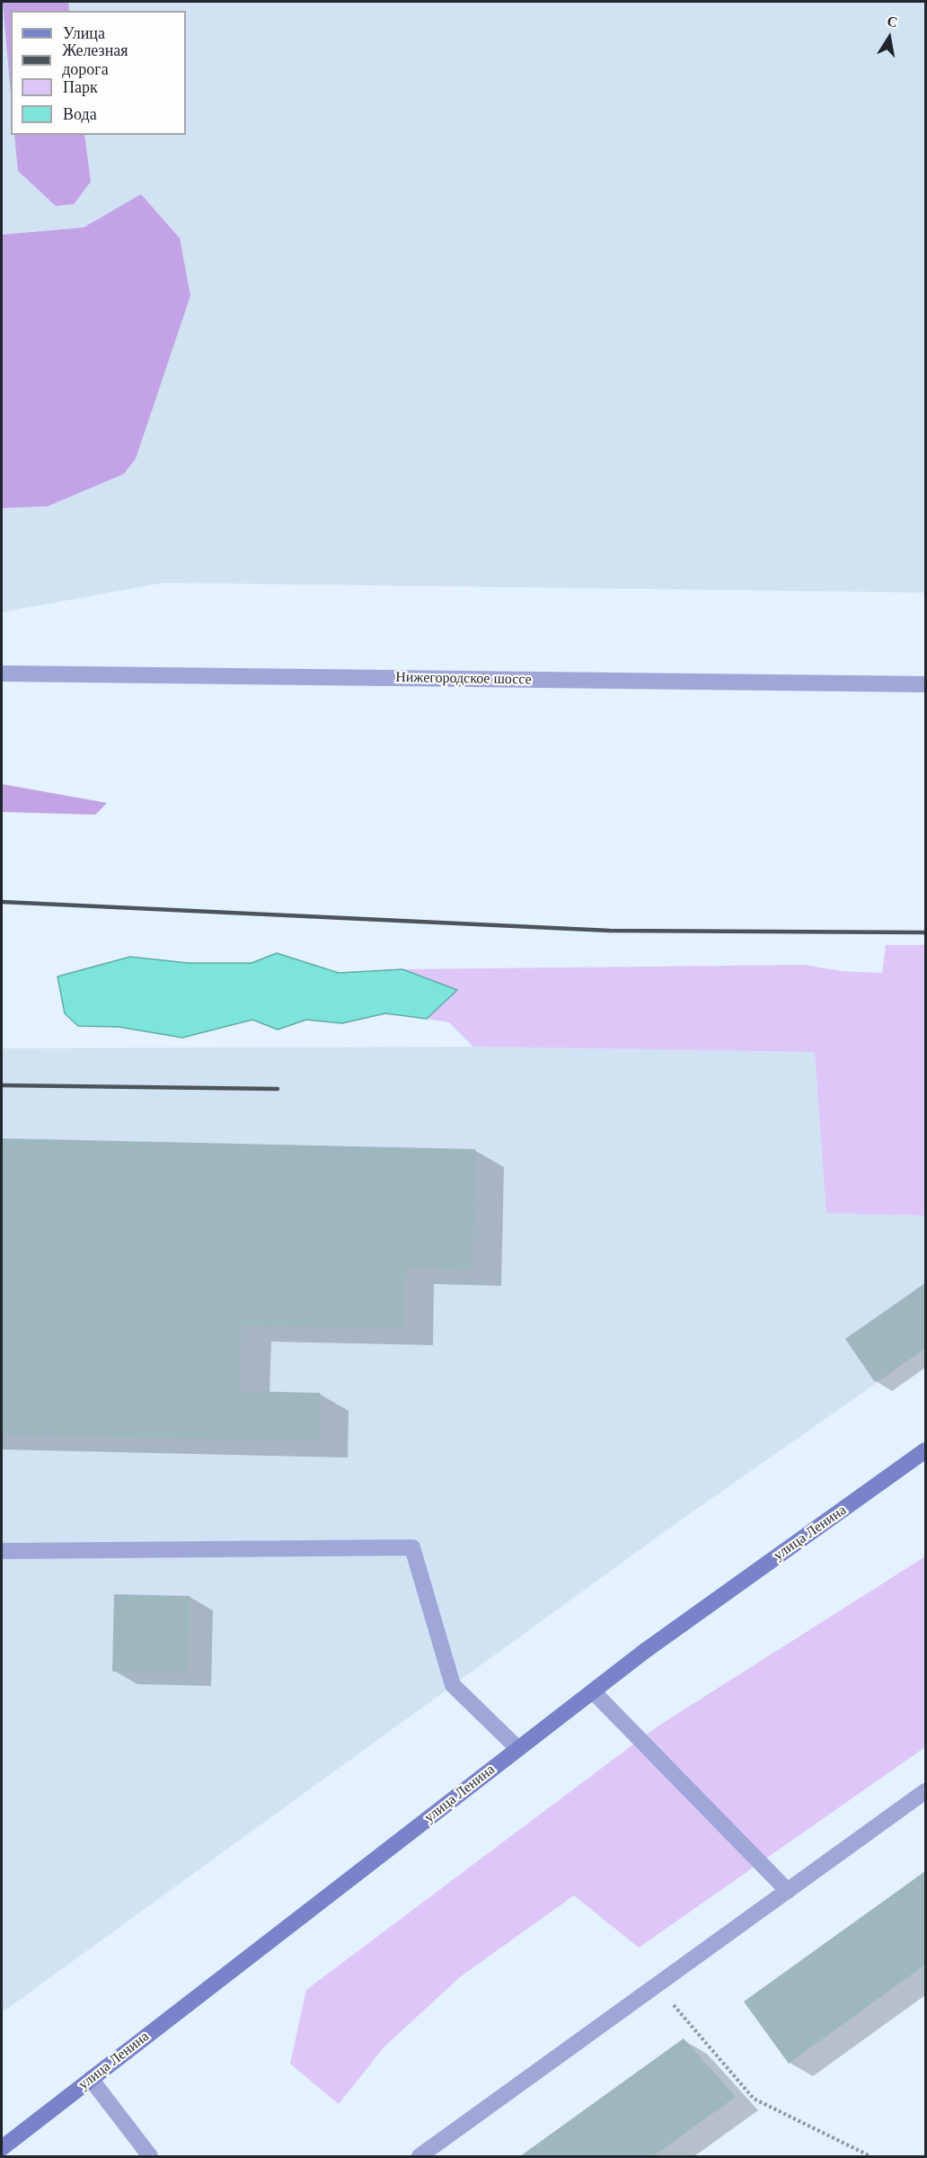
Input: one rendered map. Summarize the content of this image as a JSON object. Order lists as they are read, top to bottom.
{
  "streets": {
    "main road": ["улица Ленина"],
    "street": ["Нижегородское шоссе"]
  },
  "legend": [
    "Улица",
    "Железная дорога",
    "Парк",
    "Вода"
  ],
  "north": "top"
}
